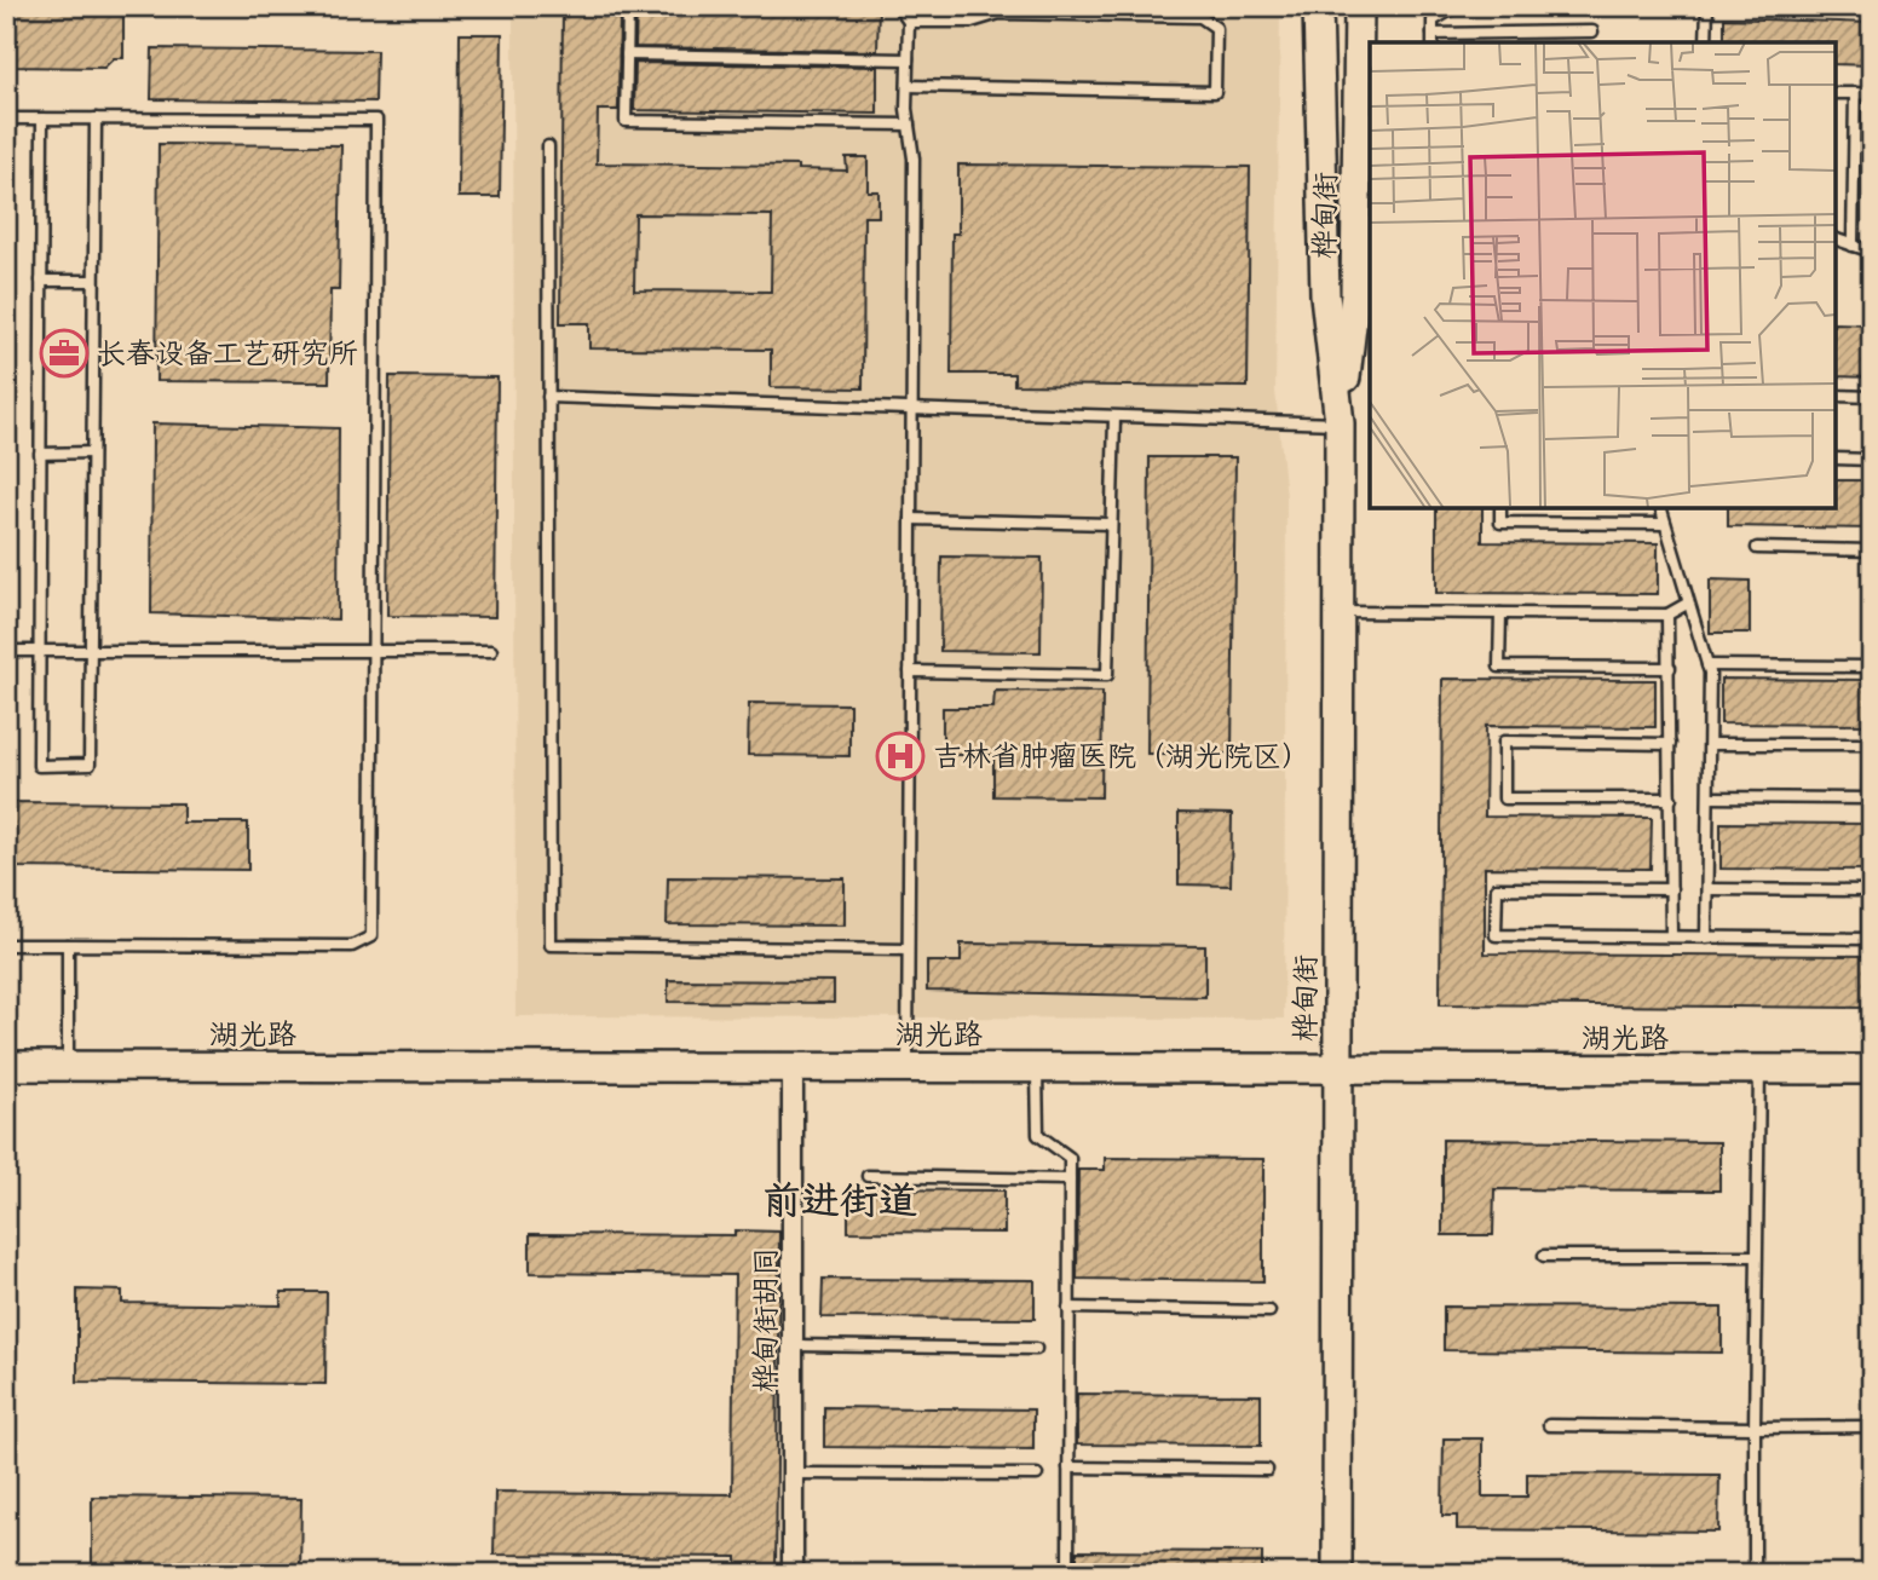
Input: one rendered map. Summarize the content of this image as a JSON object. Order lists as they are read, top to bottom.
{
  "streets": {
    "street": ["桦甸街", "湖光路", "桦甸街胡同"]
  },
  "crossings": [
    ["桦甸街", "湖光路"],
    ["湖光路", "桦甸街胡同"]
  ],
  "districts": ["前进街道"],
  "places": {
    "office": ["长春设备工艺研究所"],
    "hospital": ["吉林省肿瘤医院（湖光院区）"]
  }
}
